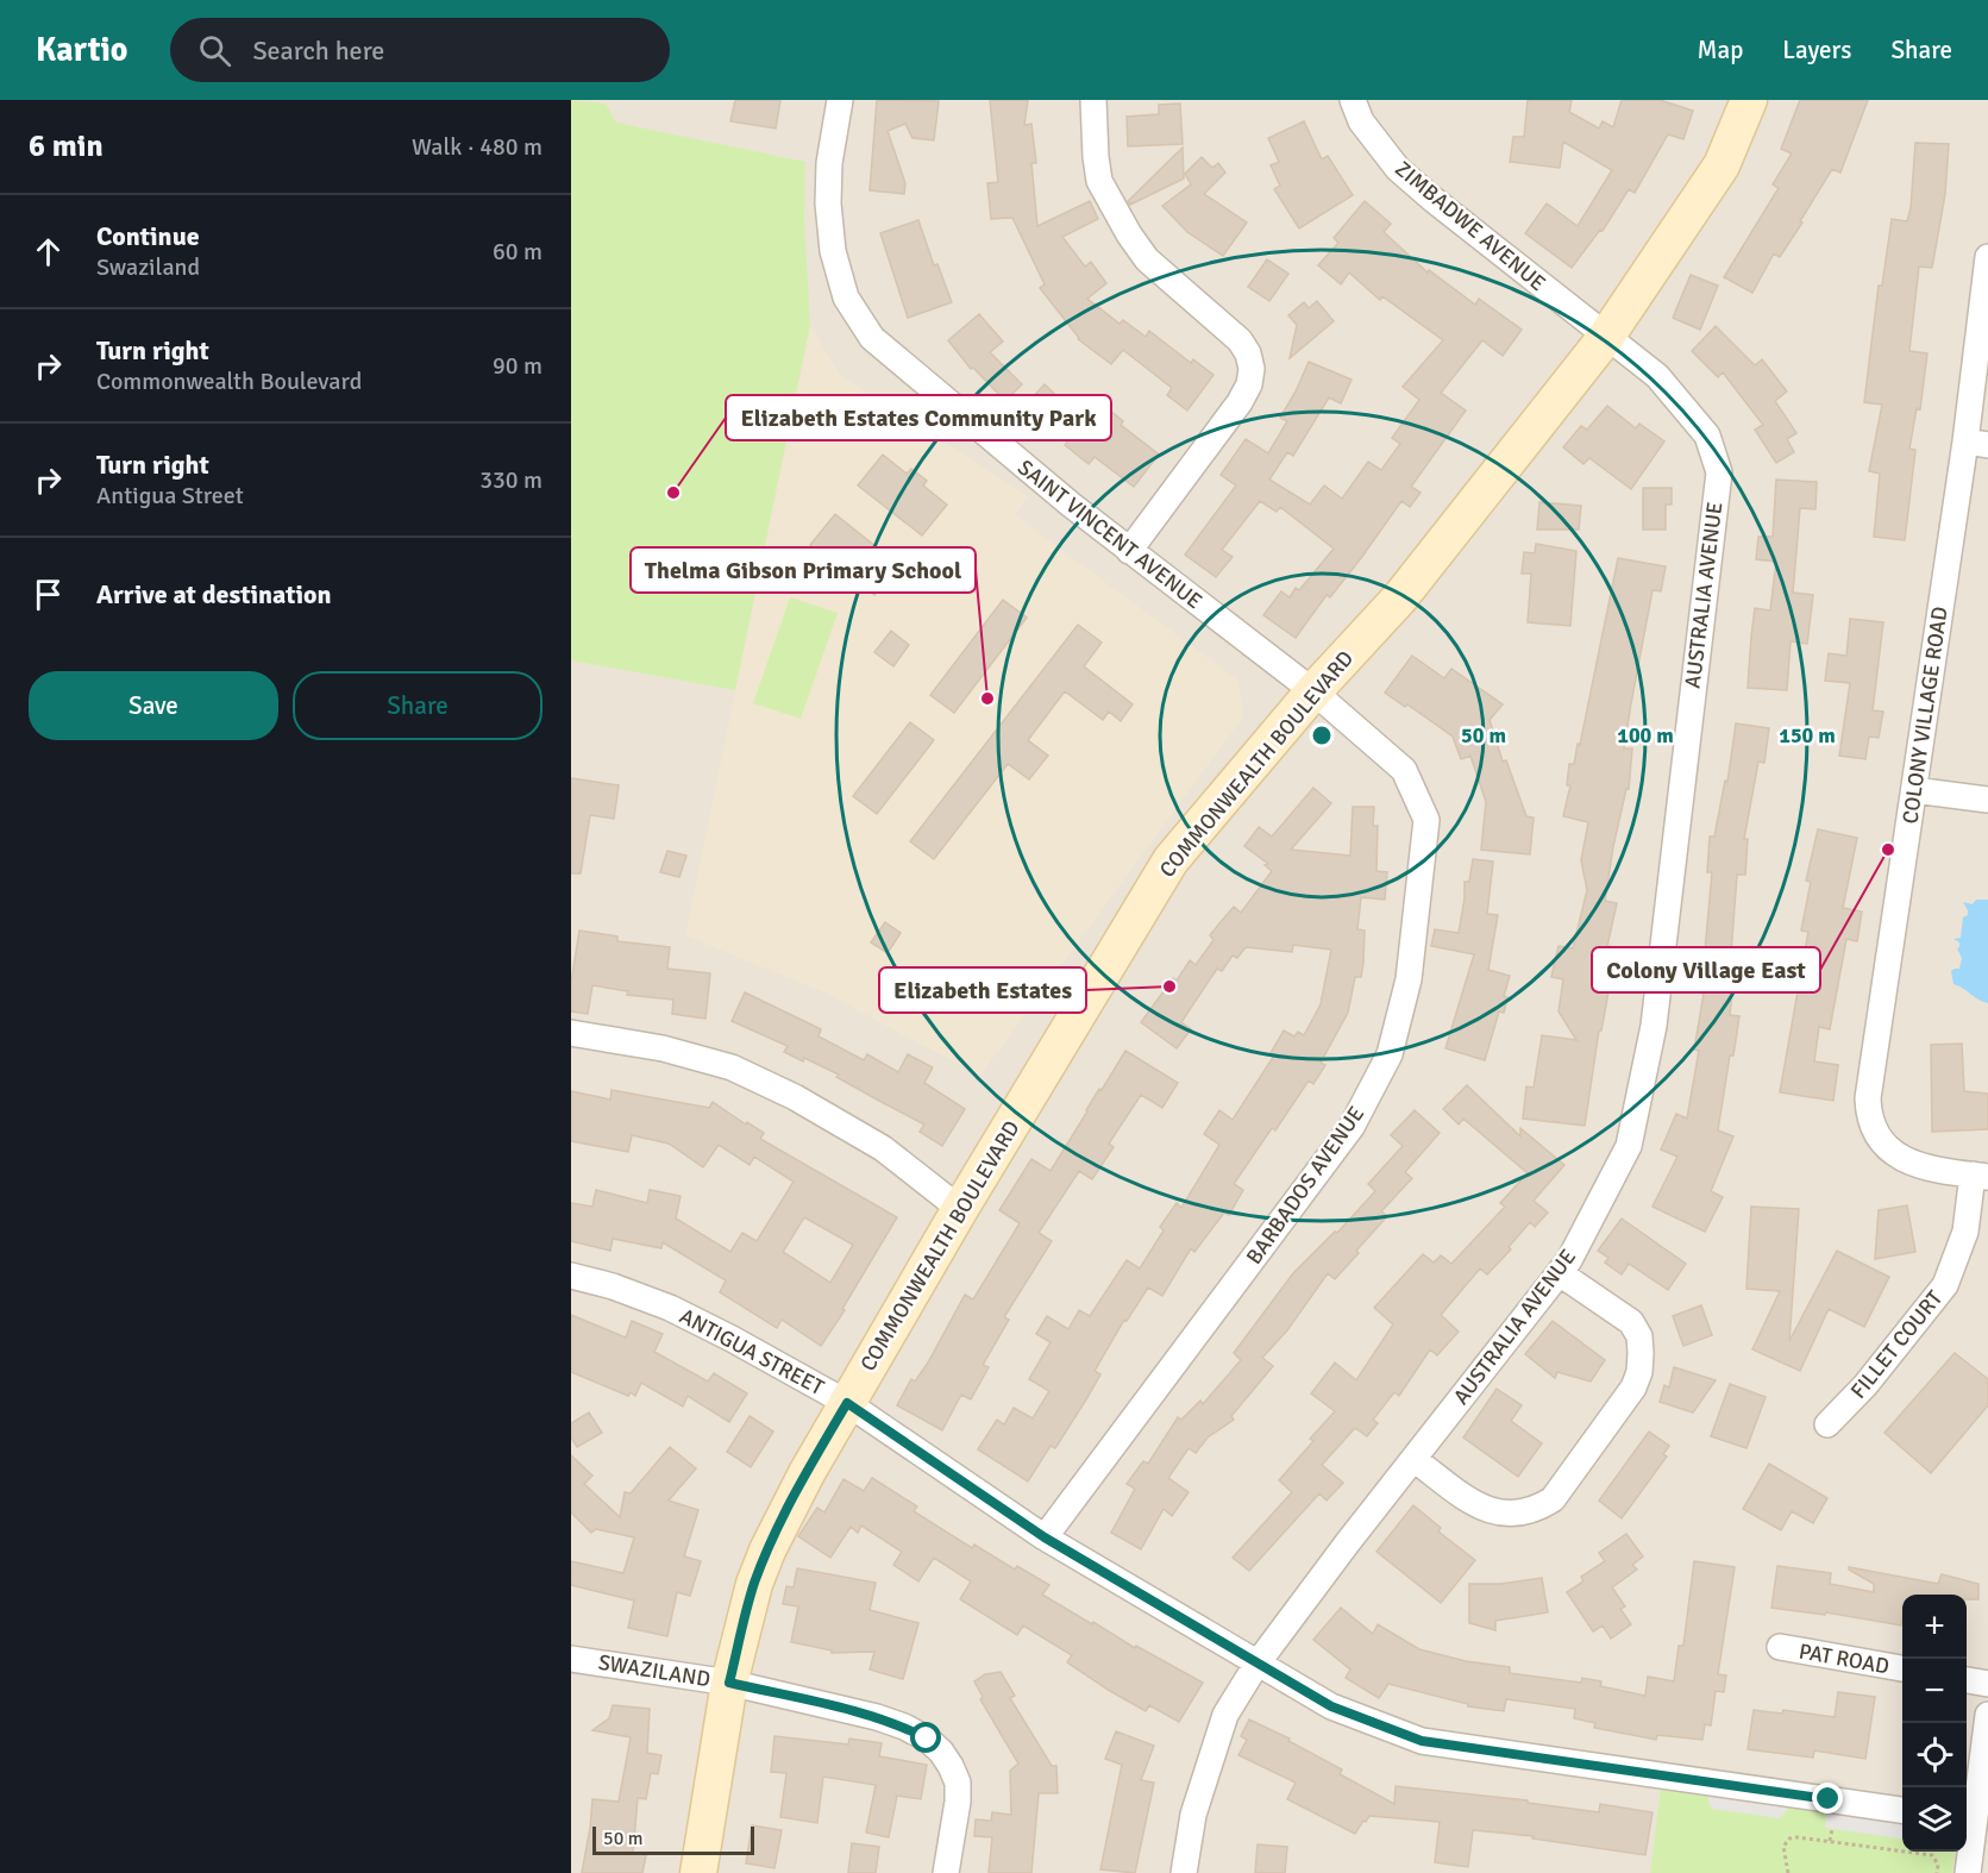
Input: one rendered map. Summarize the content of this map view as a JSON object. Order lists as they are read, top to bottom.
{
  "streets": {
    "street": [
      "ZIMBADWE AVENUE",
      "SAINT VINCENT AVENUE",
      "AUSTRALIA AVENUE",
      "COLONY VILLAGE ROAD",
      "COMMONWEALTH BOULEVARD",
      "BARBADOS AVENUE",
      "FILLET COURT",
      "ANTIGUA STREET",
      "PAT ROAD",
      "SWAZILAND"
    ]
  },
  "crossings": [
    ["ZIMBADWE AVENUE", "AUSTRALIA AVENUE"],
    ["ZIMBADWE AVENUE", "COMMONWEALTH BOULEVARD"],
    ["SAINT VINCENT AVENUE", "COMMONWEALTH BOULEVARD"],
    ["SAINT VINCENT AVENUE", "BARBADOS AVENUE"],
    ["AUSTRALIA AVENUE", "COMMONWEALTH BOULEVARD"],
    ["AUSTRALIA AVENUE", "ANTIGUA STREET"],
    ["COLONY VILLAGE ROAD", "FILLET COURT"],
    ["COMMONWEALTH BOULEVARD", "BARBADOS AVENUE"],
    ["COMMONWEALTH BOULEVARD", "ANTIGUA STREET"],
    ["COMMONWEALTH BOULEVARD", "SWAZILAND"],
    ["BARBADOS AVENUE", "ANTIGUA STREET"]
  ],
  "places": [
    "Elizabeth Estates Community Park",
    "Thelma Gibson Primary School",
    "Colony Village East",
    "Elizabeth Estates"
  ],
  "scale_bar": "50 m",
  "page": {
    "header": "Kartio",
    "search": "Search here",
    "nav": ["Map", "Layers", "Share"],
    "heading": ["6 min", "Walk · 480 m"],
    "list": [
      ["Continue", "Swaziland", "60 m"],
      ["Turn right", "Commonwealth Boulevard", "90 m"],
      ["Turn right", "Antigua Street", "330 m"],
      "Arrive at destination"
    ],
    "buttons": ["Save", "Share"],
    "map_buttons": ["+", "−"],
    "scale": "50 m"
  },
  "rings": ["50 m", "100 m", "150 m"]
}
